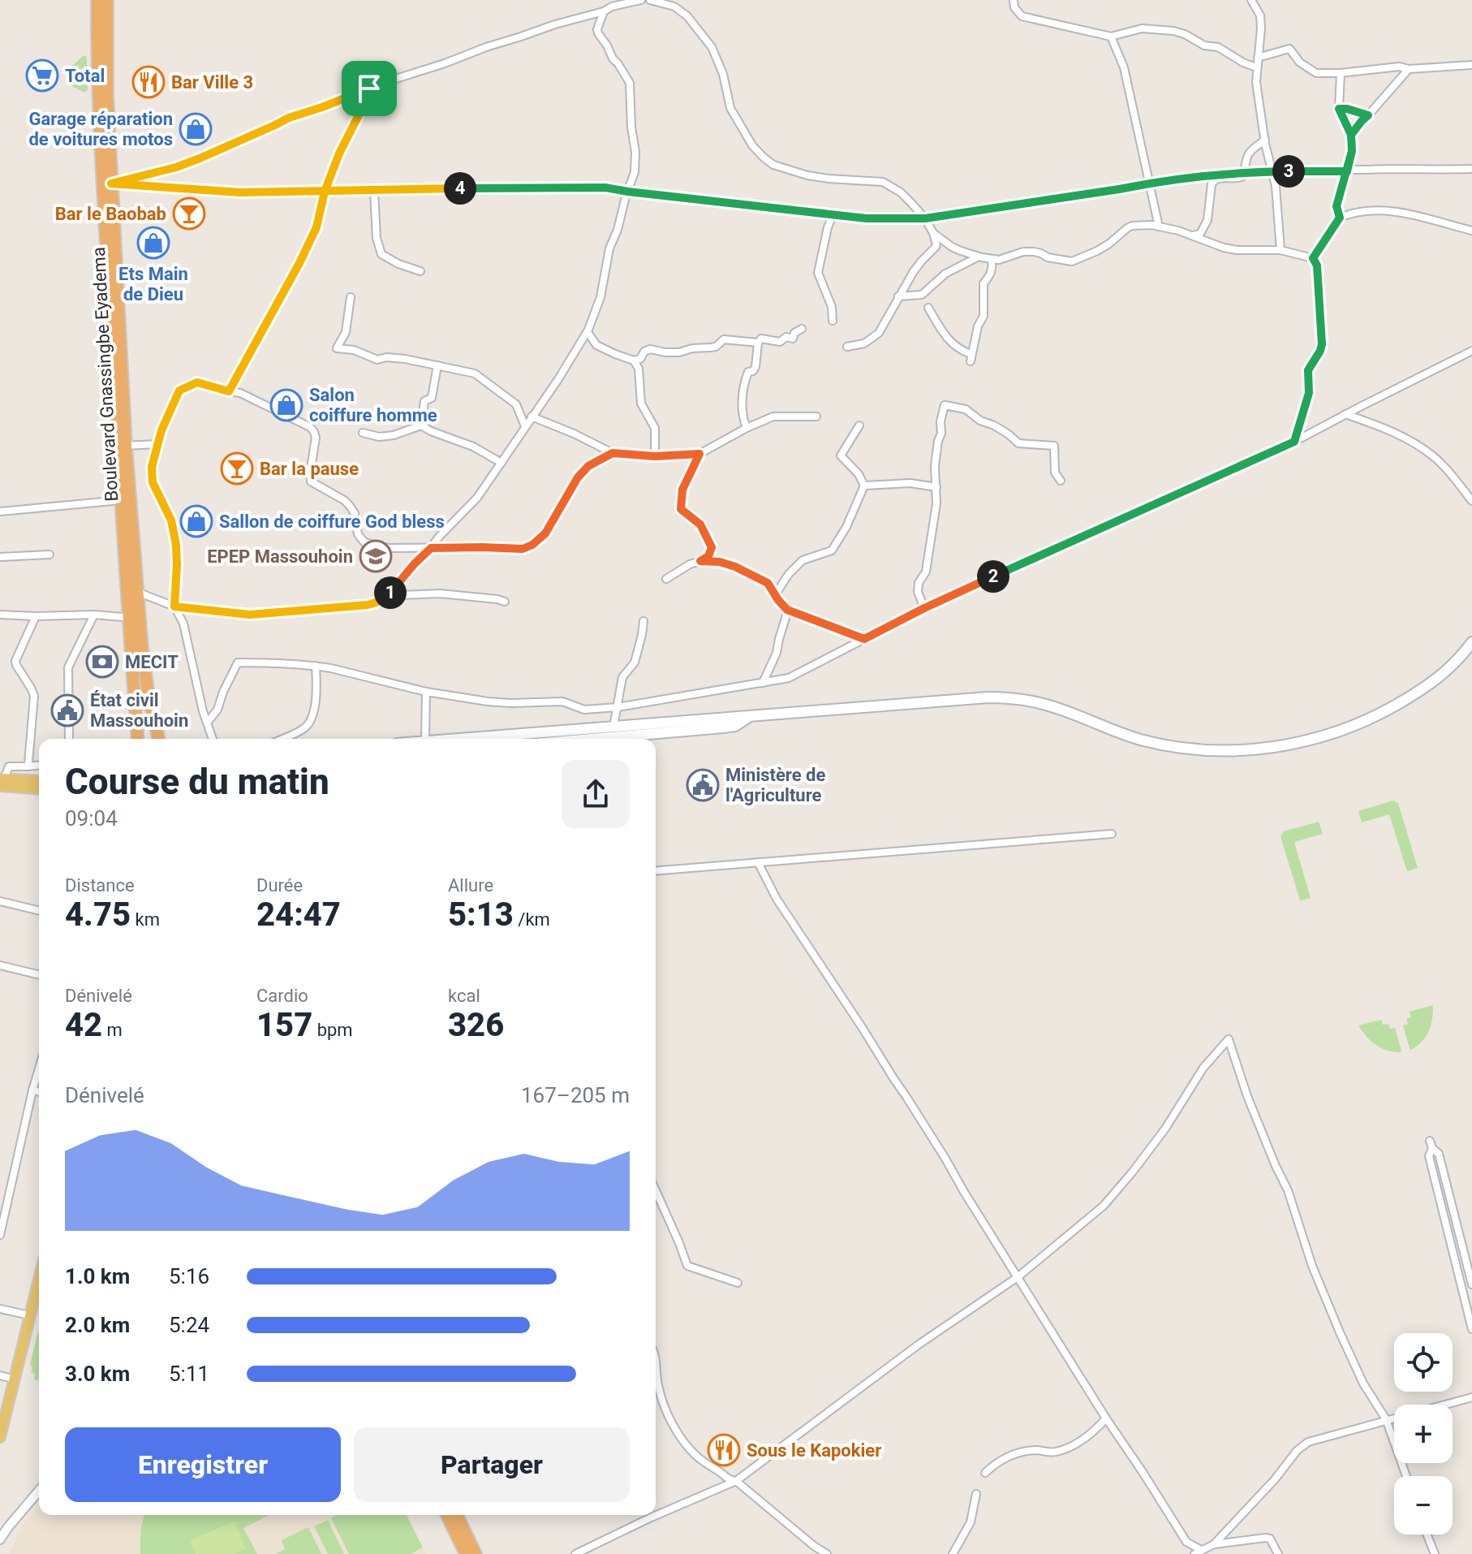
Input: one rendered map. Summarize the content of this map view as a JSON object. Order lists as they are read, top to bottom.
{
  "streets": {
    "highway": ["Boulevard Gnassingbe Eyadema"]
  },
  "places": {
    "supermarket": ["Total"],
    "restaurant": ["Bar Ville 3", "Sous le Kapokier"],
    "shop": [
      "Garage réparation de voitures motos",
      "Ets Main de Dieu",
      "Salon coiffure homme",
      "Sallon de coiffure God bless"
    ],
    "bar": ["Bar le Baobab", "Bar la pause"],
    "school or university": ["EPEP Massouhoin"],
    "bank": ["MECIT"],
    "public building": ["État civil Massouhoin", "Ministère de l'Agriculture"]
  },
  "page": {
    "pins": [
      "3",
      "4",
      "2",
      "1"
    ],
    "heading": ["Course du matin", "09:04"],
    "stats": [
      ["Distance", "4.75 km"],
      ["Durée", "24:47"],
      ["Allure", "5:13 /km"],
      ["Dénivelé", "42 m"],
      ["Cardio", "157 bpm"],
      ["kcal", "326"]
    ],
    "chart": ["Dénivelé", "167–205 m"],
    "list": [
      {
        "name": "1.0 km",
        "note": "5:16"
      },
      {
        "name": "2.0 km",
        "note": "5:24"
      },
      {
        "name": "3.0 km",
        "note": "5:11"
      }
    ],
    "map_buttons": ["+", "−"],
    "buttons": ["Enregistrer", "Partager"]
  }
}
